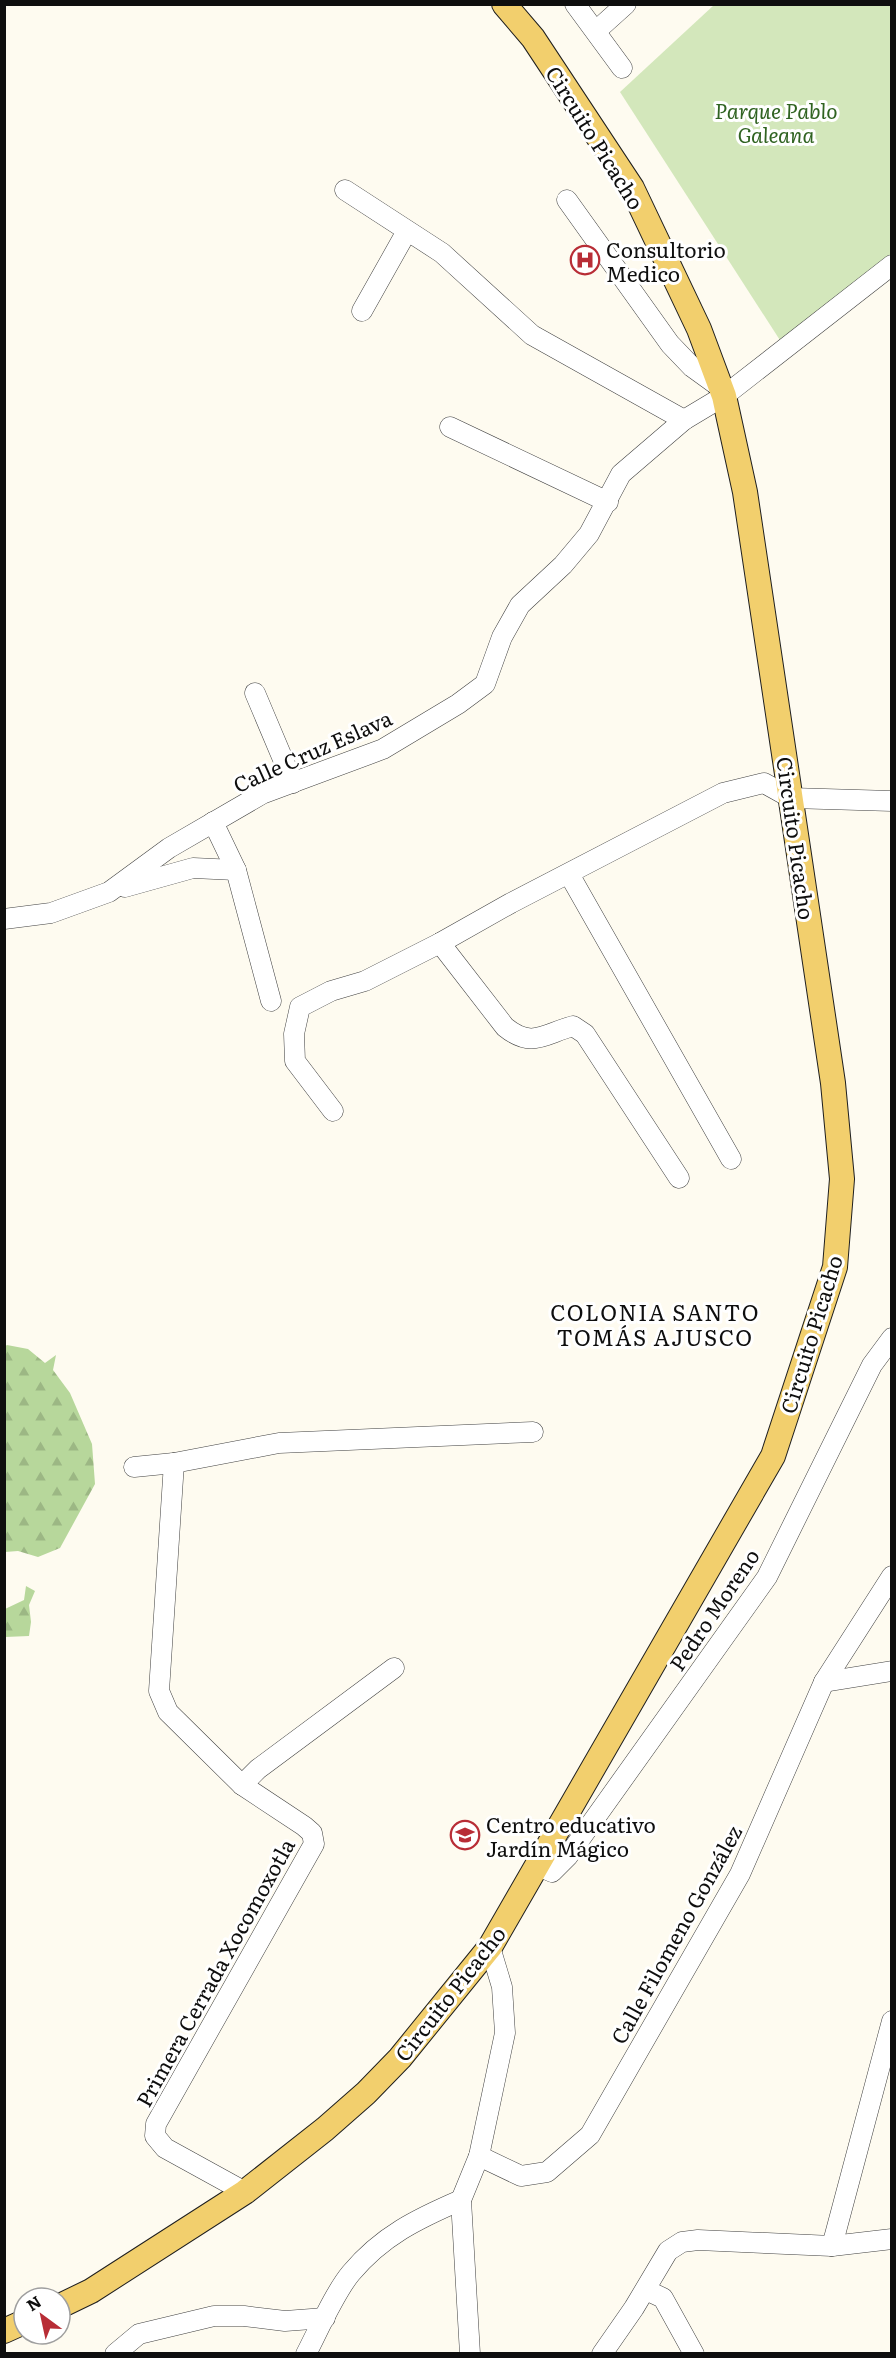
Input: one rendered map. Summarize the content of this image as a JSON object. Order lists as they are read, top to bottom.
{
  "streets": {
    "main road": ["Circuito Picacho"],
    "street": [
      "Calle Cruz Eslava",
      "Pedro Moreno",
      "Calle Filomeno González",
      "Primera Cerrada Xocomoxotla"
    ]
  },
  "crossings": [
    ["Circuito Picacho", "Calle Cruz Eslava"],
    ["Circuito Picacho", "Pedro Moreno"],
    ["Circuito Picacho", "Primera Cerrada Xocomoxotla"]
  ],
  "districts": ["COLONIA SANTO TOMÁS AJUSCO"],
  "parks": ["Parque Pablo Galeana"],
  "places": {
    "hospital": ["Consultorio Medico"],
    "school or university": ["Centro educativo Jardín Mágico"]
  },
  "north": "top left"
}
